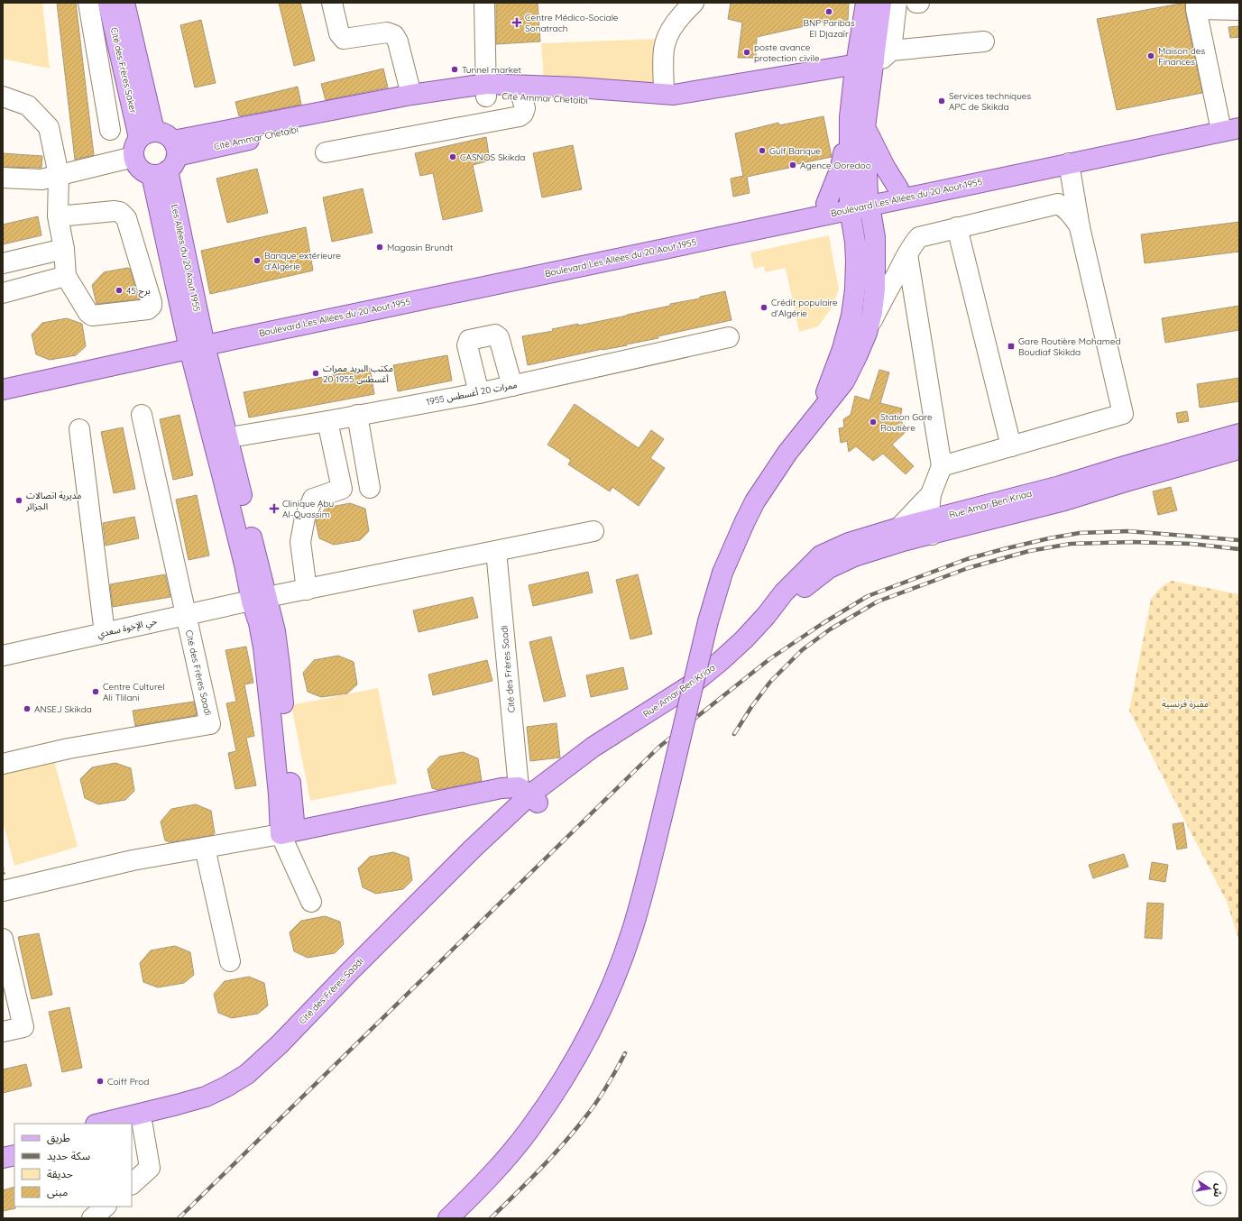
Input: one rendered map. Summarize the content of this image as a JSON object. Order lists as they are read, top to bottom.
{
  "streets": {
    "main road": [
      "Cité des Frères Saker",
      "Cité Ammar Chetaibi",
      "Boulevard Les Allées du 20 Aout 1955",
      "Les Allées du 20 Aout 1955",
      "Rue Amar Ben Kriaa",
      "Cité des Frères Saadi"
    ],
    "street": ["ممرات 20 أغسطس 1955", "حي الإخوة سعدي"]
  },
  "crossings": [
    ["Cité des Frères Saker", "Cité Ammar Chetaibi"],
    ["Cité des Frères Saker", "Les Allées du 20 Aout 1955"],
    ["Cité Ammar Chetaibi", "Les Allées du 20 Aout 1955"],
    ["Boulevard Les Allées du 20 Aout 1955", "Les Allées du 20 Aout 1955"],
    ["Rue Amar Ben Kriaa", "Cité des Frères Saadi"],
    ["حي الإخوة سعدي", "Cité des Frères Saadi"]
  ],
  "parks": ["مقبرة فرنسية"],
  "places": {
    "other": [
      "BNP Paribas El Djazaïr",
      "poste avance protection civile",
      "Maison des Finances",
      "Tunnel market",
      "Services techniques APC de Skikda",
      "Gulf Banque",
      "CASNOS Skikda",
      "Agence Ooredoo",
      "Magasin Brundt",
      "Banque extérieure d'Algérie",
      "برج 45",
      "Crédit populaire d'Algérie",
      "مكتب البريد ممرات 20 أغسطس 1955",
      "Station Gare Routière",
      "مديرية اتصالات الجزائر",
      "Centre Culturel Ali Tlilani",
      "ANSEJ Skikda",
      "Coiff Prod"
    ],
    "health": ["Centre Médico-Sociale Sonatrach", "Clinique Abu Al-Quassim"],
    "transit": ["Gare Routière Mohamed Boudiaf Skikda"]
  },
  "legend": [
    "طريق",
    "سكة حديد",
    "حديقة",
    "مبنى"
  ],
  "north": "right"
}
